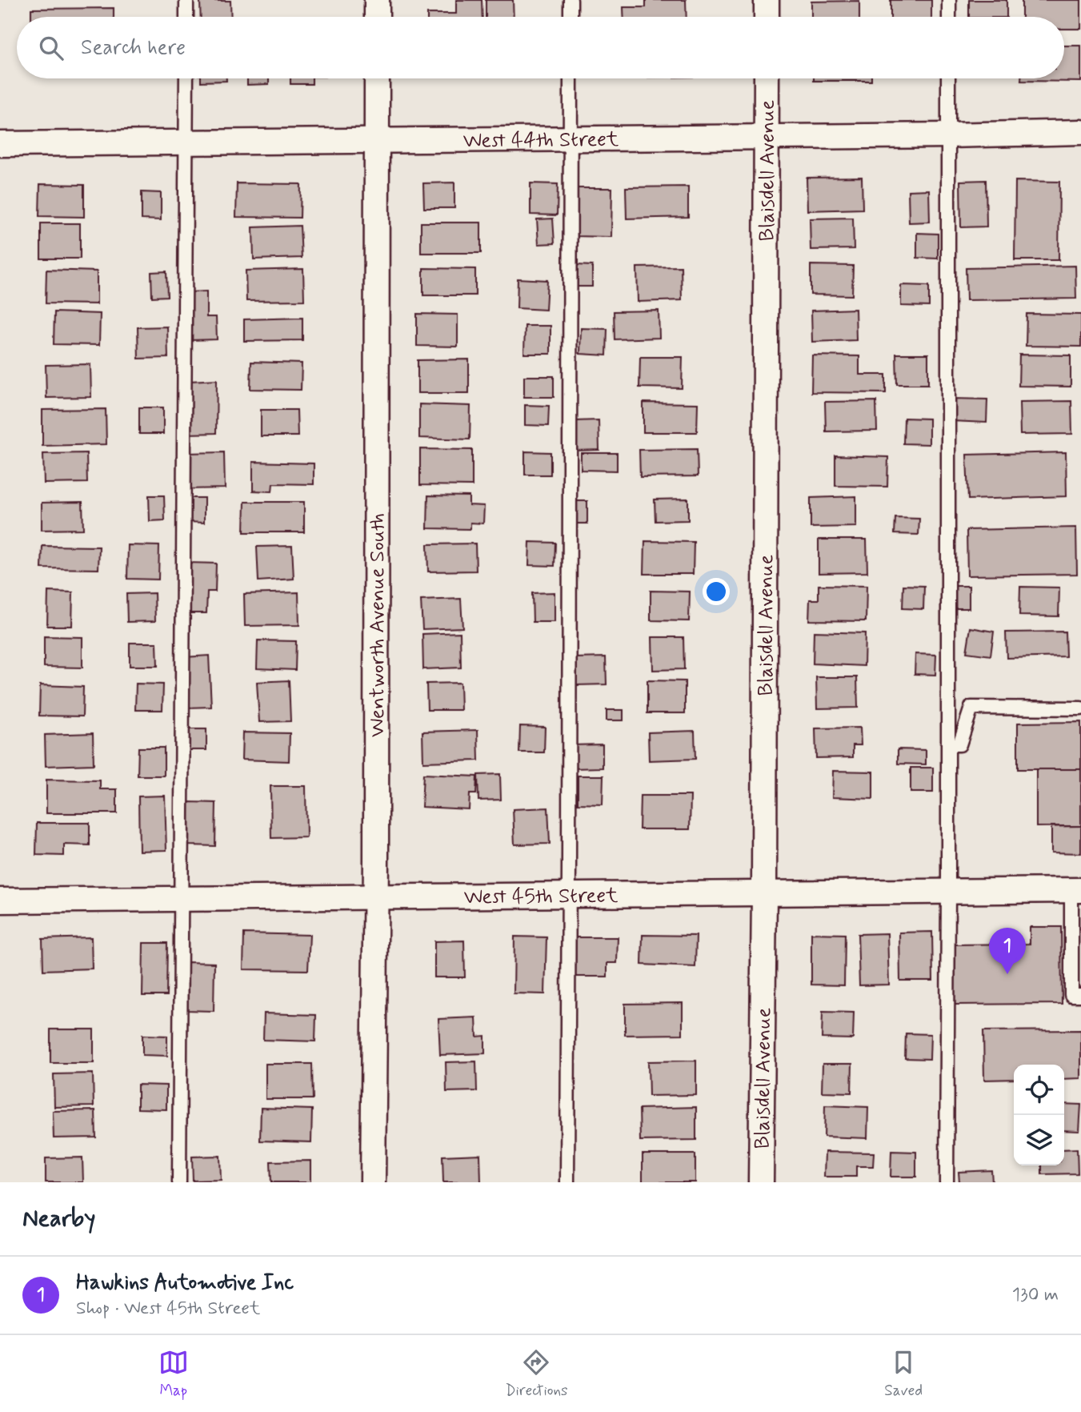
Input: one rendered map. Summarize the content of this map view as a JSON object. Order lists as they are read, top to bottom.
{
  "streets": {
    "street": [
      "West 44th Street",
      "Blaisdell Avenue",
      "Wentworth Avenue South",
      "West 45th Street"
    ]
  },
  "crossings": [
    ["West 44th Street", "Blaisdell Avenue"],
    ["West 44th Street", "Wentworth Avenue South"],
    ["Blaisdell Avenue", "West 45th Street"],
    ["Wentworth Avenue South", "West 45th Street"]
  ],
  "page": {
    "search": "Search here",
    "pins": "1",
    "heading": "Nearby",
    "list": [
      {
        "mark": "1",
        "name": "Hawkins Automotive Inc",
        "note": "Shop · West 45th Street",
        "value": "130 m"
      }
    ],
    "nav": ["Map", "Directions", "Saved"]
  }
}
